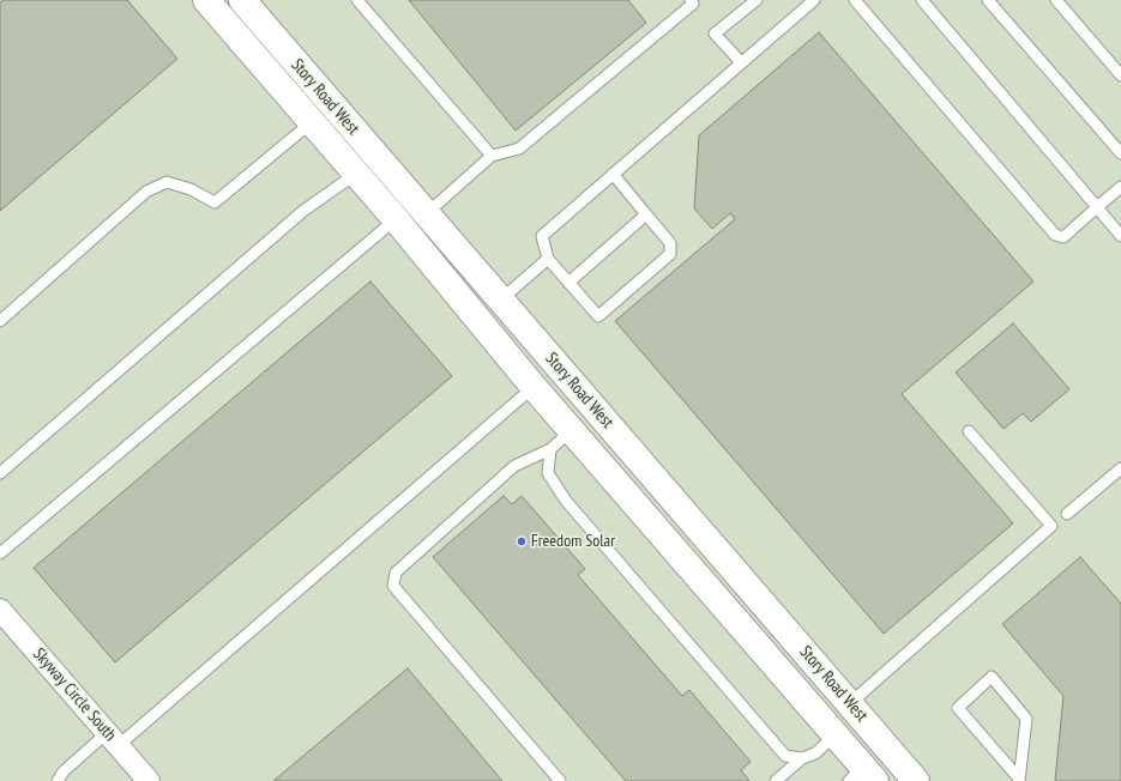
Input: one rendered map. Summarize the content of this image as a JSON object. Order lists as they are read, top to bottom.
{
  "streets": {
    "street": ["Story Road West", "Skyway Circle South"]
  },
  "places": ["Freedom Solar"]
}
